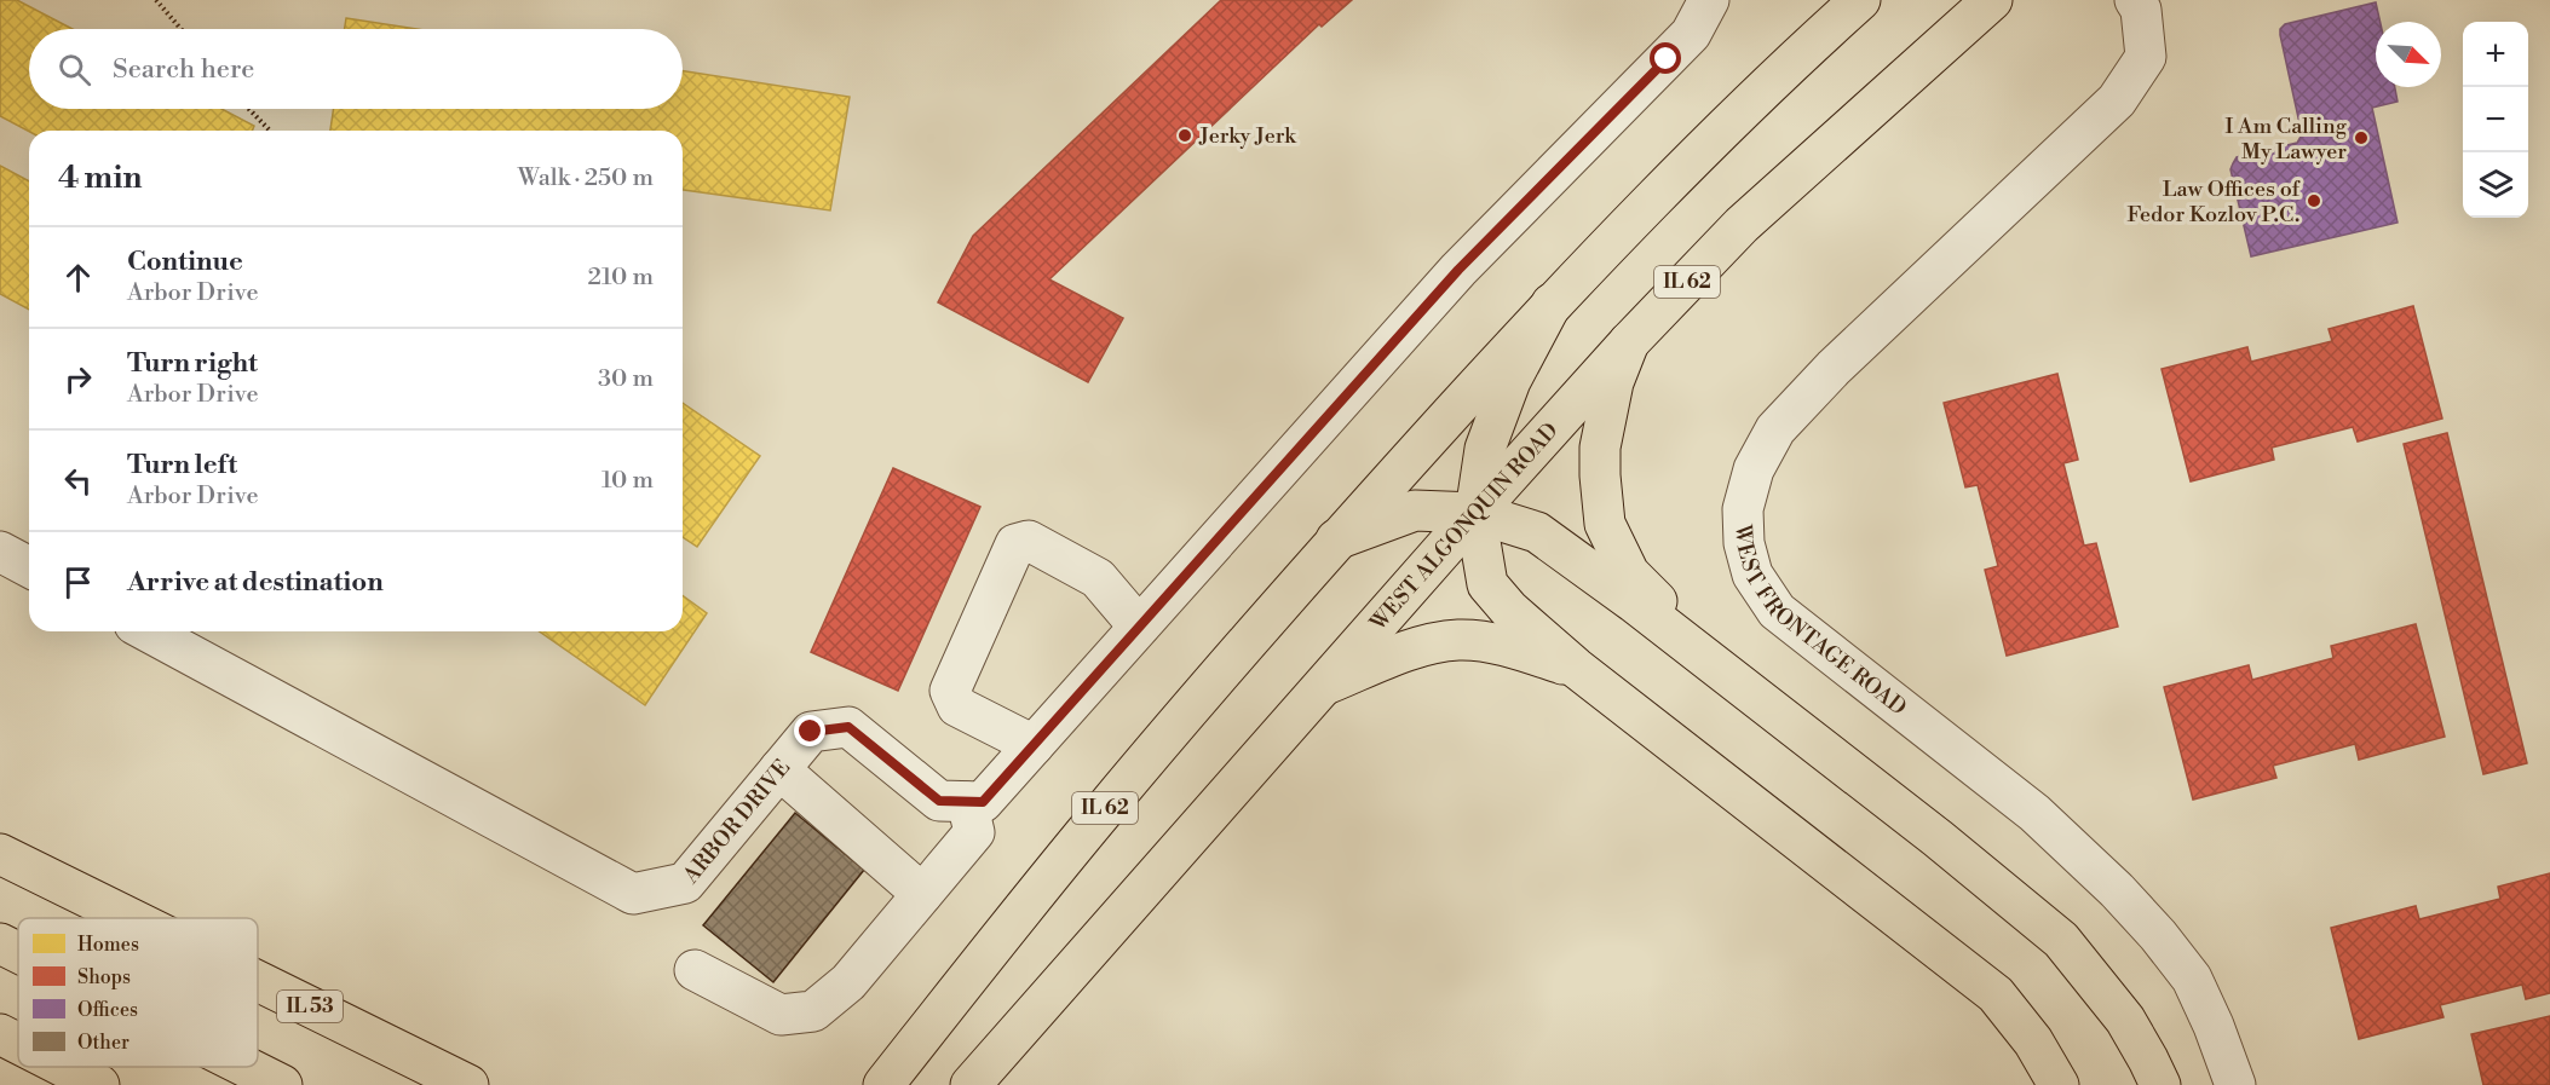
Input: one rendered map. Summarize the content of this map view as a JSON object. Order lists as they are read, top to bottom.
{
  "streets": {
    "main road": ["IL 62", "WEST ALGONQUIN ROAD", "IL 53"],
    "street": ["WEST FRONTAGE ROAD", "ARBOR DRIVE"]
  },
  "places": ["Jerky Jerk", "I Am Calling My Lawyer", "Law Offices of Fedor Kozlov P.C."],
  "legend": [
    "Homes",
    "Shops",
    "Offices",
    "Other"
  ],
  "north": "bottom right",
  "page": {
    "map_buttons": ["+", "−"],
    "search": "Search here",
    "heading": ["4 min", "Walk · 250 m"],
    "list": [
      ["Continue", "Arbor Drive", "210 m"],
      ["Turn right", "Arbor Drive", "30 m"],
      ["Turn left", "Arbor Drive", "10 m"],
      "Arrive at destination"
    ]
  }
}
